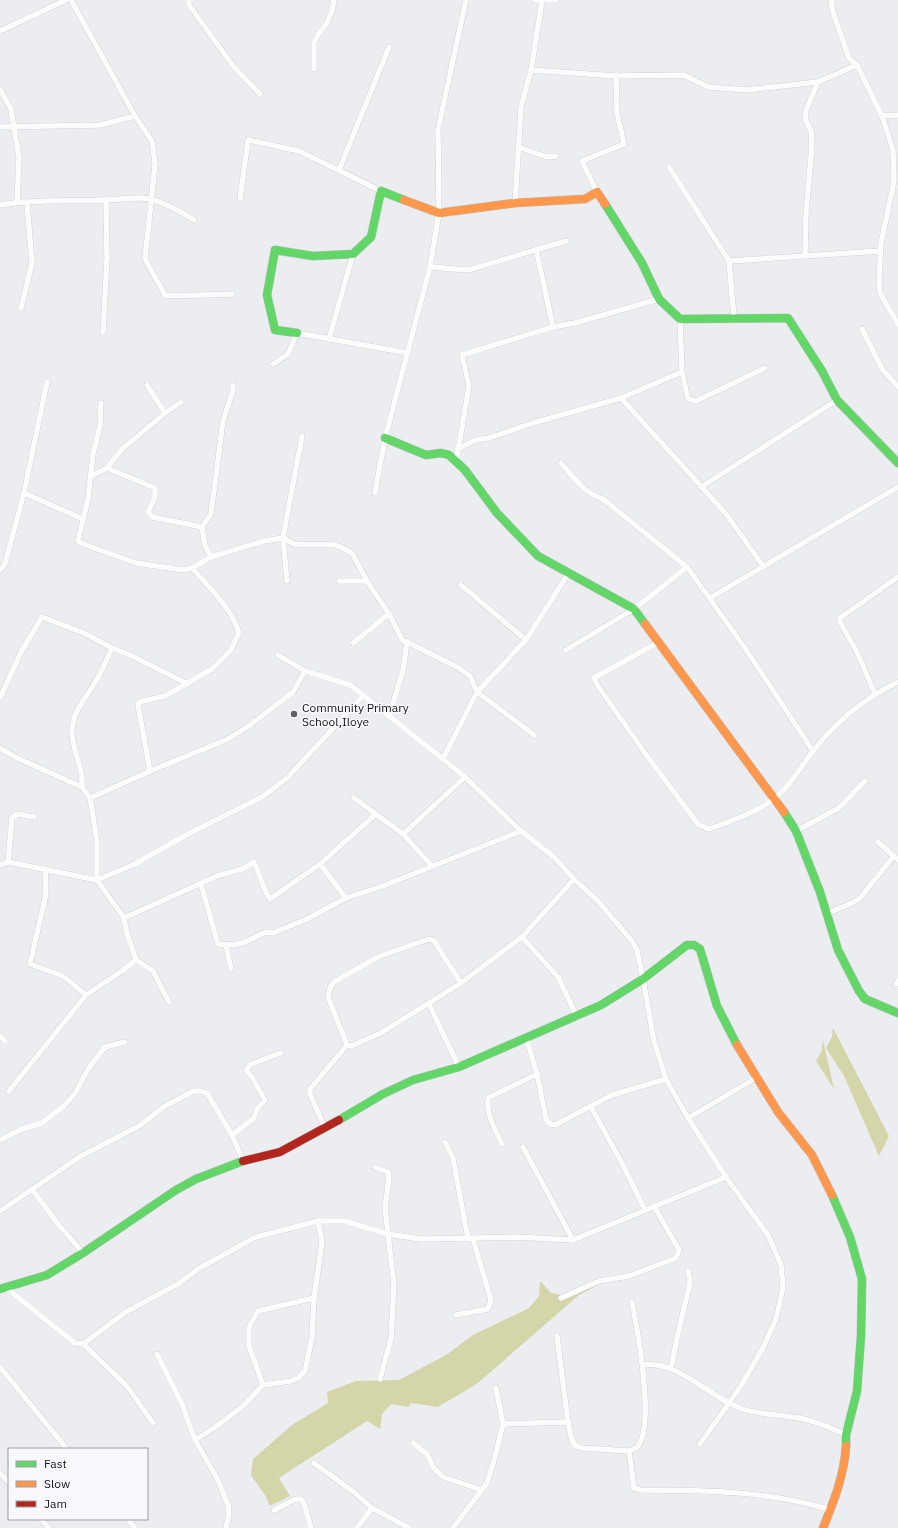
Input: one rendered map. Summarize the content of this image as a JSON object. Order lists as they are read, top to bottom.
{
  "places": ["Community Primary School,Iloye"],
  "legend": ["Fast", "Slow", "Jam"]
}
